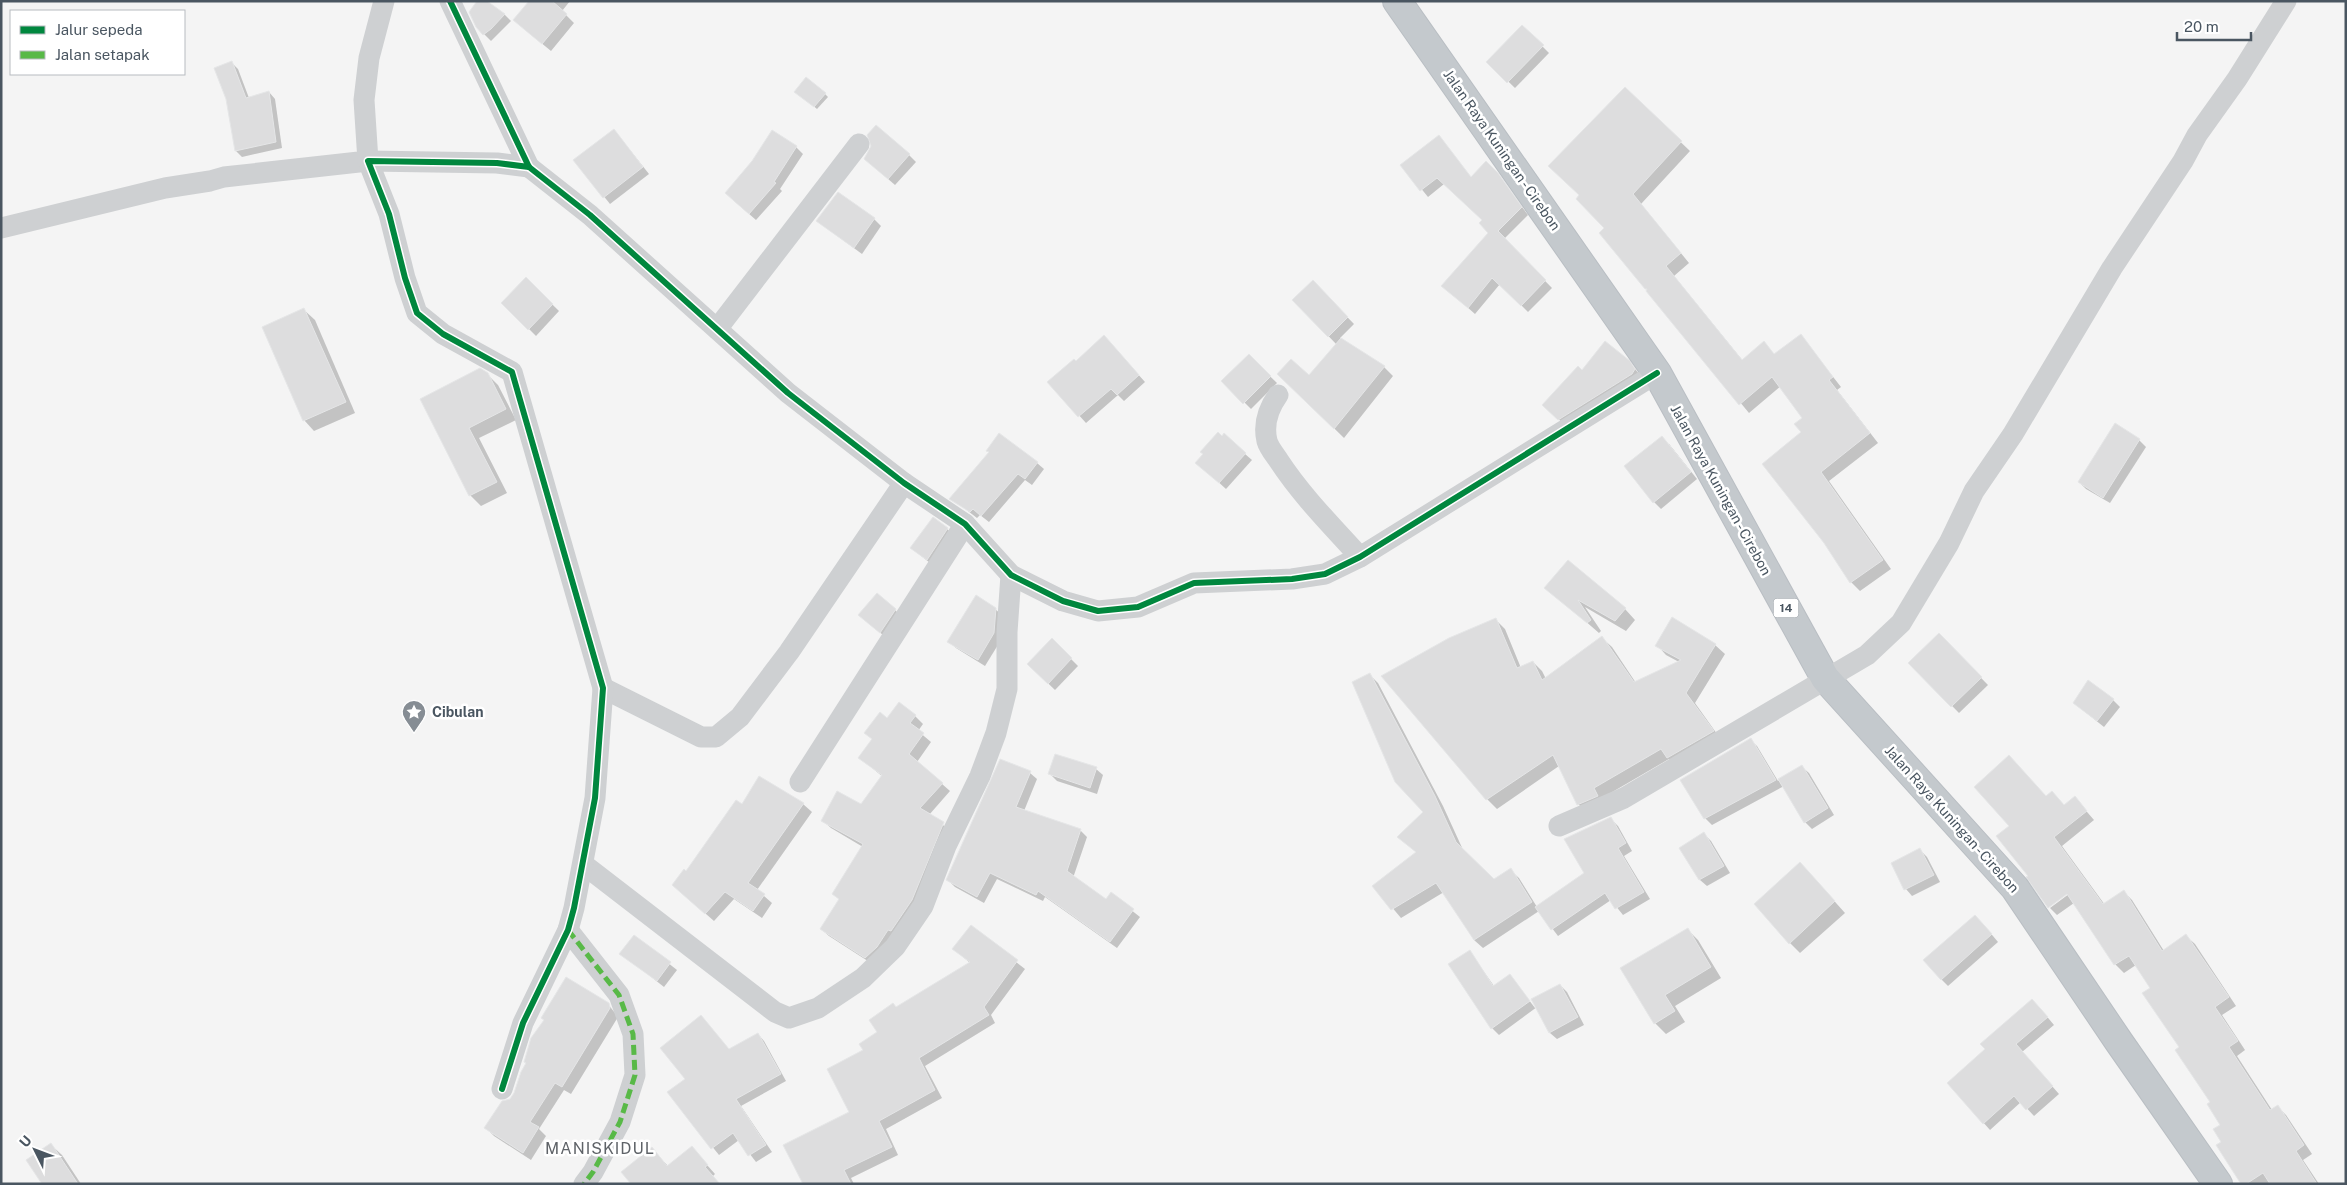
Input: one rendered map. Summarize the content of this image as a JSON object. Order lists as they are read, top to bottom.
{
  "streets": {
    "highway": ["Jalan Raya Kuningan - Cirebon", "14"]
  },
  "districts": ["MANISKIDUL"],
  "places": {
    "place": ["Cibulan"]
  },
  "legend": ["Jalur sepeda", "Jalan setapak"],
  "scale_bar": "20 m",
  "north": "top left"
}
